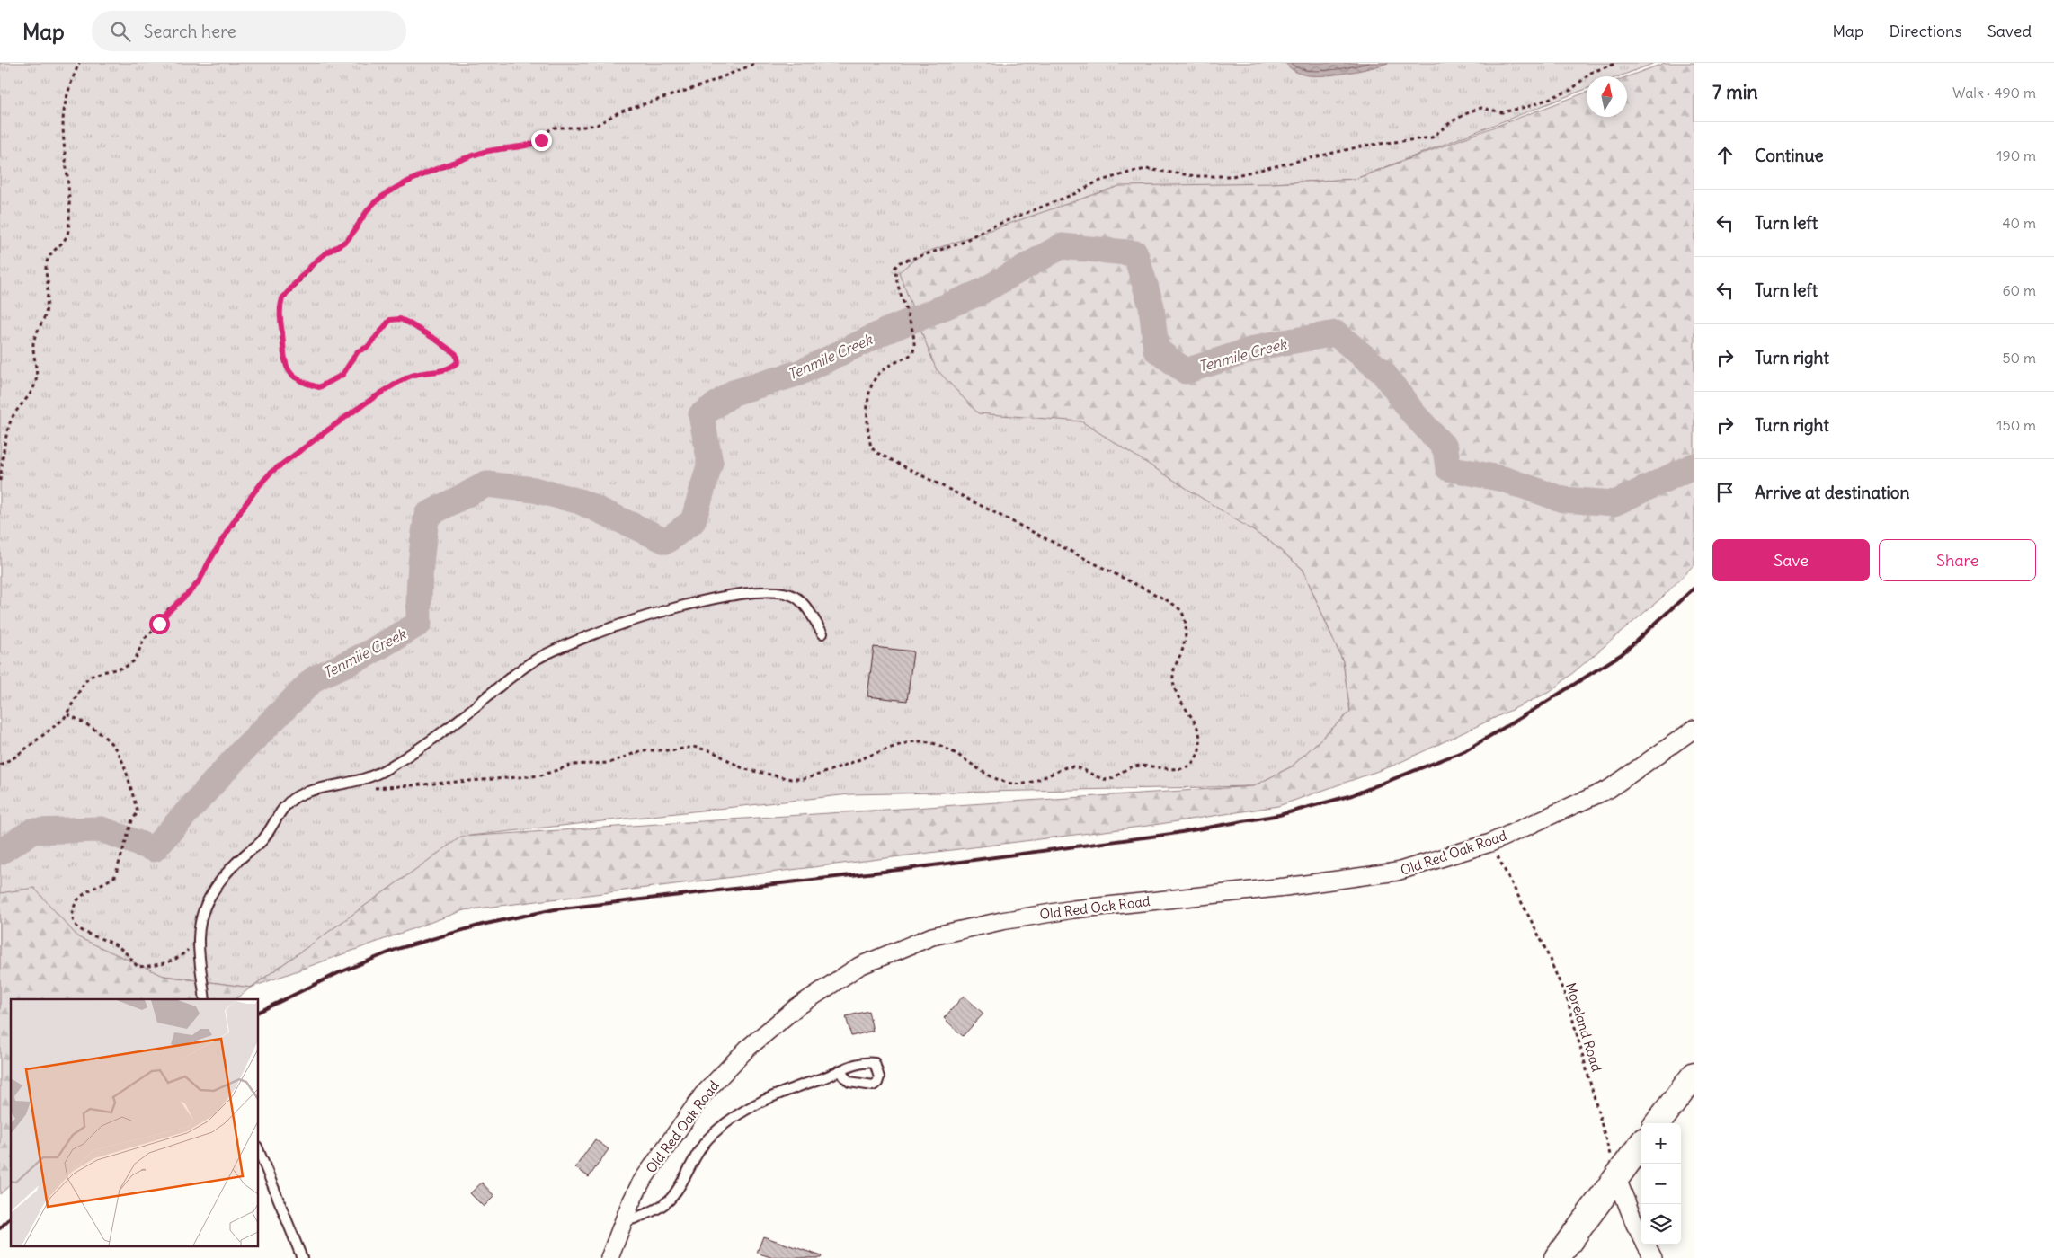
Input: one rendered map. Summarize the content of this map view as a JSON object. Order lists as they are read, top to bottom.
{
  "streets": {
    "street": ["Old Red Oak Road"],
    "path": ["Moreland Road"]
  },
  "crossings": [
    ["Old Red Oak Road", "Moreland Road"]
  ],
  "water": ["Tenmile Creek"],
  "north": "top",
  "page": {
    "header": "Map",
    "search": "Search here",
    "nav": ["Map", "Directions", "Saved"],
    "heading": ["7 min", "Walk · 490 m"],
    "list": [
      ["Continue", "190 m"],
      ["Turn left", "40 m"],
      ["Turn left", "60 m"],
      ["Turn right", "50 m"],
      ["Turn right", "150 m"],
      "Arrive at destination"
    ],
    "buttons": ["Save", "Share"],
    "map_buttons": ["+", "−"]
  }
}
